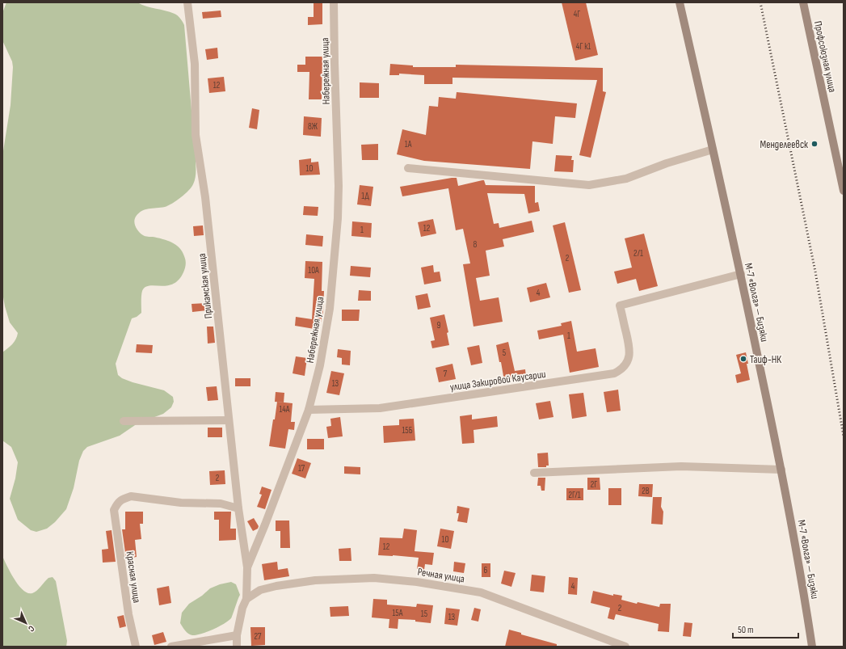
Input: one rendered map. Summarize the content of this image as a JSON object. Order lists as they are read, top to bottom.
{
  "streets": {
    "main road": ["Профсоюзная улица", "М-7 «Волга» — Бизяки"],
    "street": [
      "Набережная улица",
      "Прикамская улица",
      "улица Закировой Каусарии",
      "Речная улица",
      "Красная улица"
    ]
  },
  "crossings": [
    ["Набережная улица", "Прикамская улица"],
    ["Набережная улица", "улица Закировой Каусарии"],
    ["Набережная улица", "Речная улица"],
    ["Прикамская улица", "Красная улица"],
    ["М-7 «Волга» — Бизяки", "улица Закировой Каусарии"]
  ],
  "places": ["Менделеевск", "Таиф-НК"],
  "house_numbers": [
    "4Г",
    "4Г к1",
    "12",
    "8Ж",
    "1А",
    "10",
    "1Д",
    "12",
    "1",
    "8",
    "2/1",
    "2",
    "10А",
    "4",
    "9",
    "1",
    "5",
    "7",
    "13",
    "14А",
    "15Б",
    "17",
    "2",
    "2Г",
    "2В",
    "2Г/1",
    "10",
    "12",
    "6",
    "4",
    "2",
    "15А",
    "15",
    "13",
    "27"
  ],
  "scale_bar": "50 m",
  "north": "bottom right"
}
